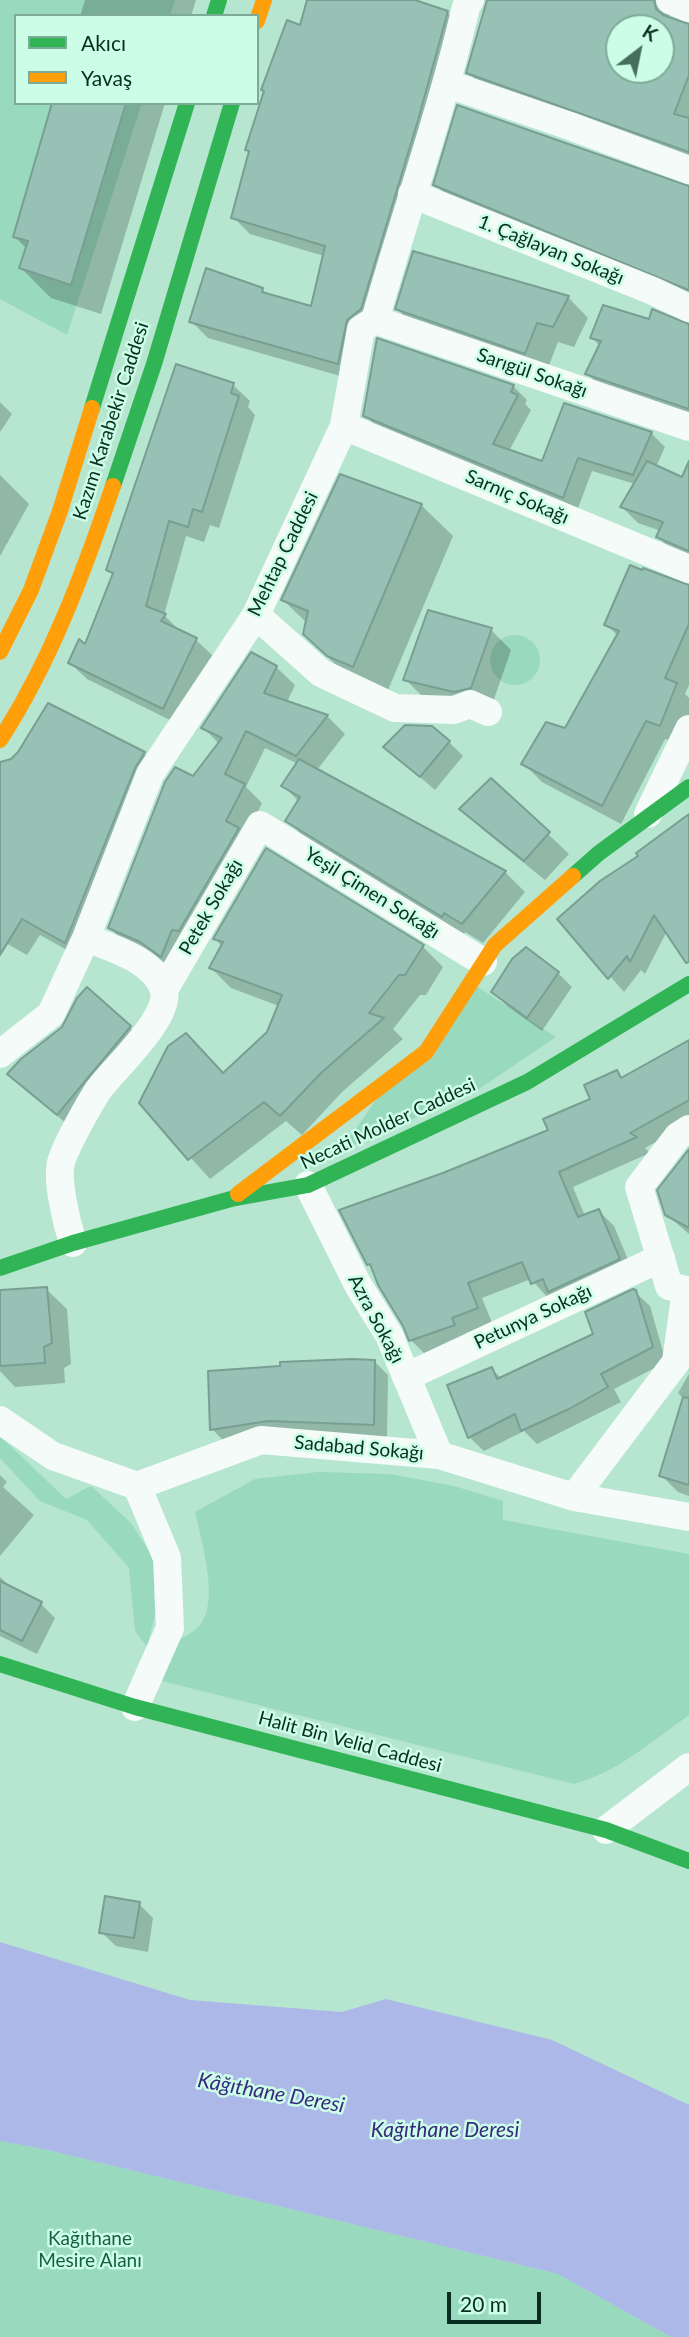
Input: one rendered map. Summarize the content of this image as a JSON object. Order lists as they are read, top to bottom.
{
  "streets": {
    "main road": ["Kazım Karabekir Caddesi", "Necati Molder Caddesi", "Halit Bin Velid Caddesi"],
    "street": [
      "1. Çağlayan Sokağı",
      "Sarıgül Sokağı",
      "Sarnıç Sokağı",
      "Mehtap Caddesi",
      "Yeşil Çimen Sokağı",
      "Petek Sokağı",
      "Petunya Sokağı",
      "Azra Sokağı",
      "Sadabad Sokağı"
    ]
  },
  "crossings": [
    ["1. Çağlayan Sokağı", "Mehtap Caddesi"],
    ["Sarıgül Sokağı", "Mehtap Caddesi"],
    ["Sarnıç Sokağı", "Mehtap Caddesi"],
    ["Yeşil Çimen Sokağı", "Petek Sokağı"],
    ["Petek Sokağı", "Necati Molder Caddesi"],
    ["Necati Molder Caddesi", "Azra Sokağı"],
    ["Petunya Sokağı", "Azra Sokağı"],
    ["Azra Sokağı", "Sadabad Sokağı"]
  ],
  "water": ["Kâğıthane Deresi", "Kağıthane Deresi"],
  "parks": ["Kağıthane Mesire Alanı"],
  "legend": ["Akıcı", "Yavaş"],
  "scale_bar": "20 m",
  "north": "top right"
}
